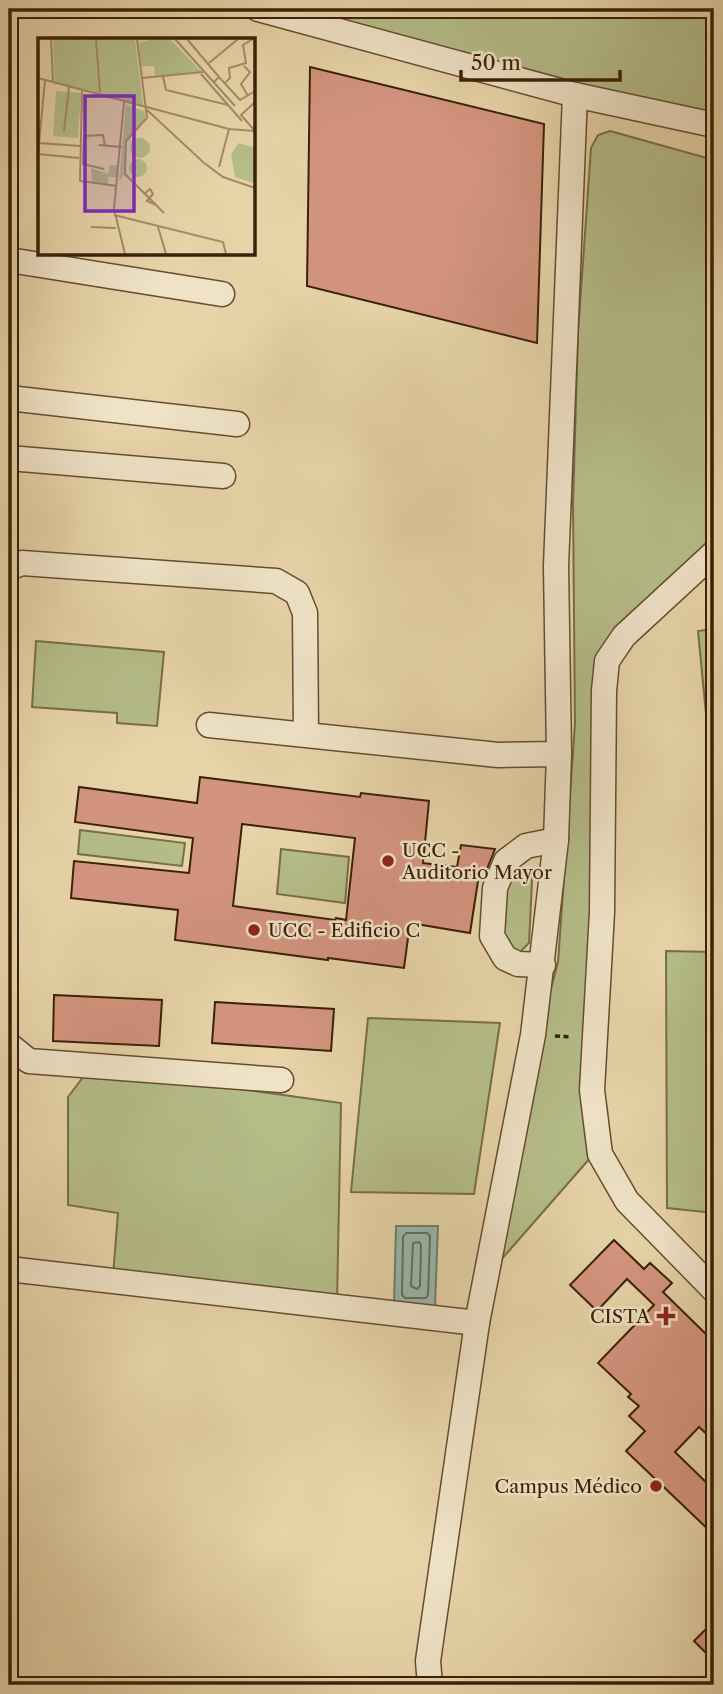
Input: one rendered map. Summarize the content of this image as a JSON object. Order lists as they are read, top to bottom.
{
  "places": {
    "other": ["UCC - Auditorio Mayor", "UCC - Edificio C", "Campus Médico"],
    "health": ["CISTA"]
  },
  "scale_bar": "50 m"
}
